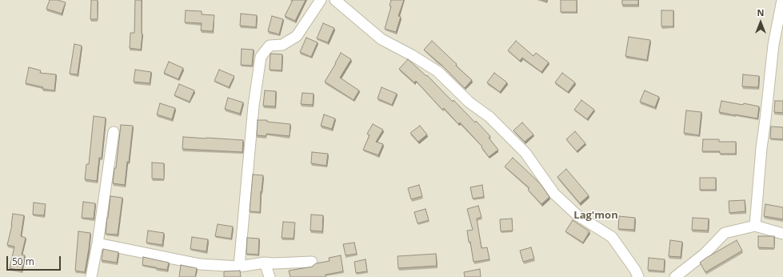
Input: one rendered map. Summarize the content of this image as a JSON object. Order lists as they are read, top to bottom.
{
  "districts": ["Lag'mon"],
  "scale_bar": "50 m",
  "north": "top"
}
